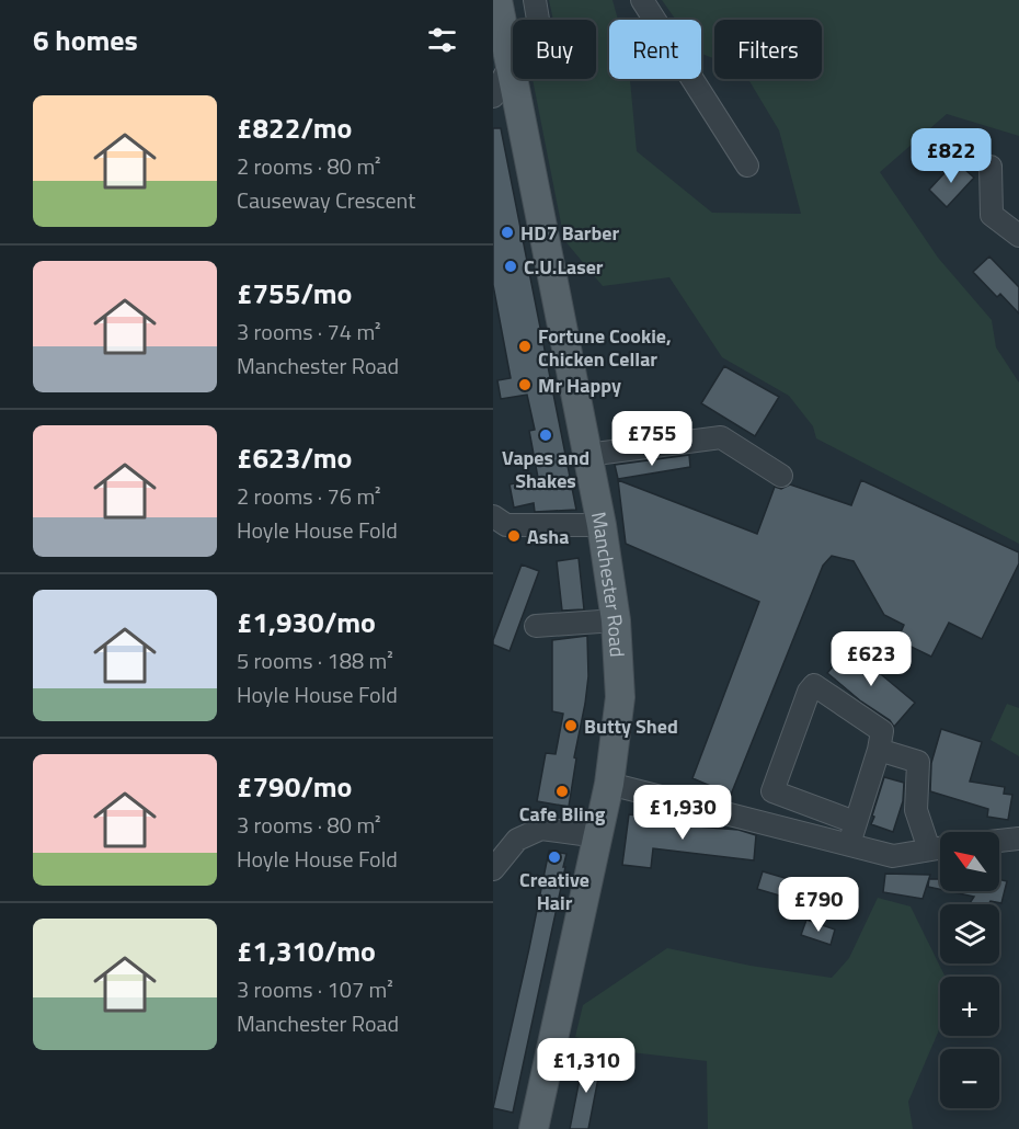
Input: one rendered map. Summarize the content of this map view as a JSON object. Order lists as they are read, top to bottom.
{
  "streets": {
    "main road": ["Manchester Road"]
  },
  "places": [
    "HD7 Barber",
    "C.U.Laser",
    "Fortune Cookie, Chicken Cellar",
    "Mr Happy",
    "Vapes and Shakes",
    "Asha",
    "Butty Shed",
    "Cafe Bling",
    "Creative Hair"
  ],
  "north": "top left",
  "page": {
    "heading": "6 homes",
    "chip": ["Buy", "Rent", "Filters"],
    "list": [
      {
        "name": "£822/mo",
        "note": "2 rooms · 80 m² · Causeway Crescent"
      },
      {
        "name": "£755/mo",
        "note": "3 rooms · 74 m² · Manchester Road"
      },
      {
        "name": "£623/mo",
        "note": "2 rooms · 76 m² · Hoyle House Fold"
      },
      {
        "name": "£1,930/mo",
        "note": "5 rooms · 188 m² · Hoyle House Fold"
      },
      {
        "name": "£790/mo",
        "note": "3 rooms · 80 m² · Hoyle House Fold"
      },
      {
        "name": "£1,310/mo",
        "note": "3 rooms · 107 m² · Manchester Road"
      }
    ],
    "price": [
      "£822",
      "£755",
      "£623",
      "£1,930",
      "£790",
      "£1,310"
    ],
    "map_buttons": ["+", "−"]
  }
}
